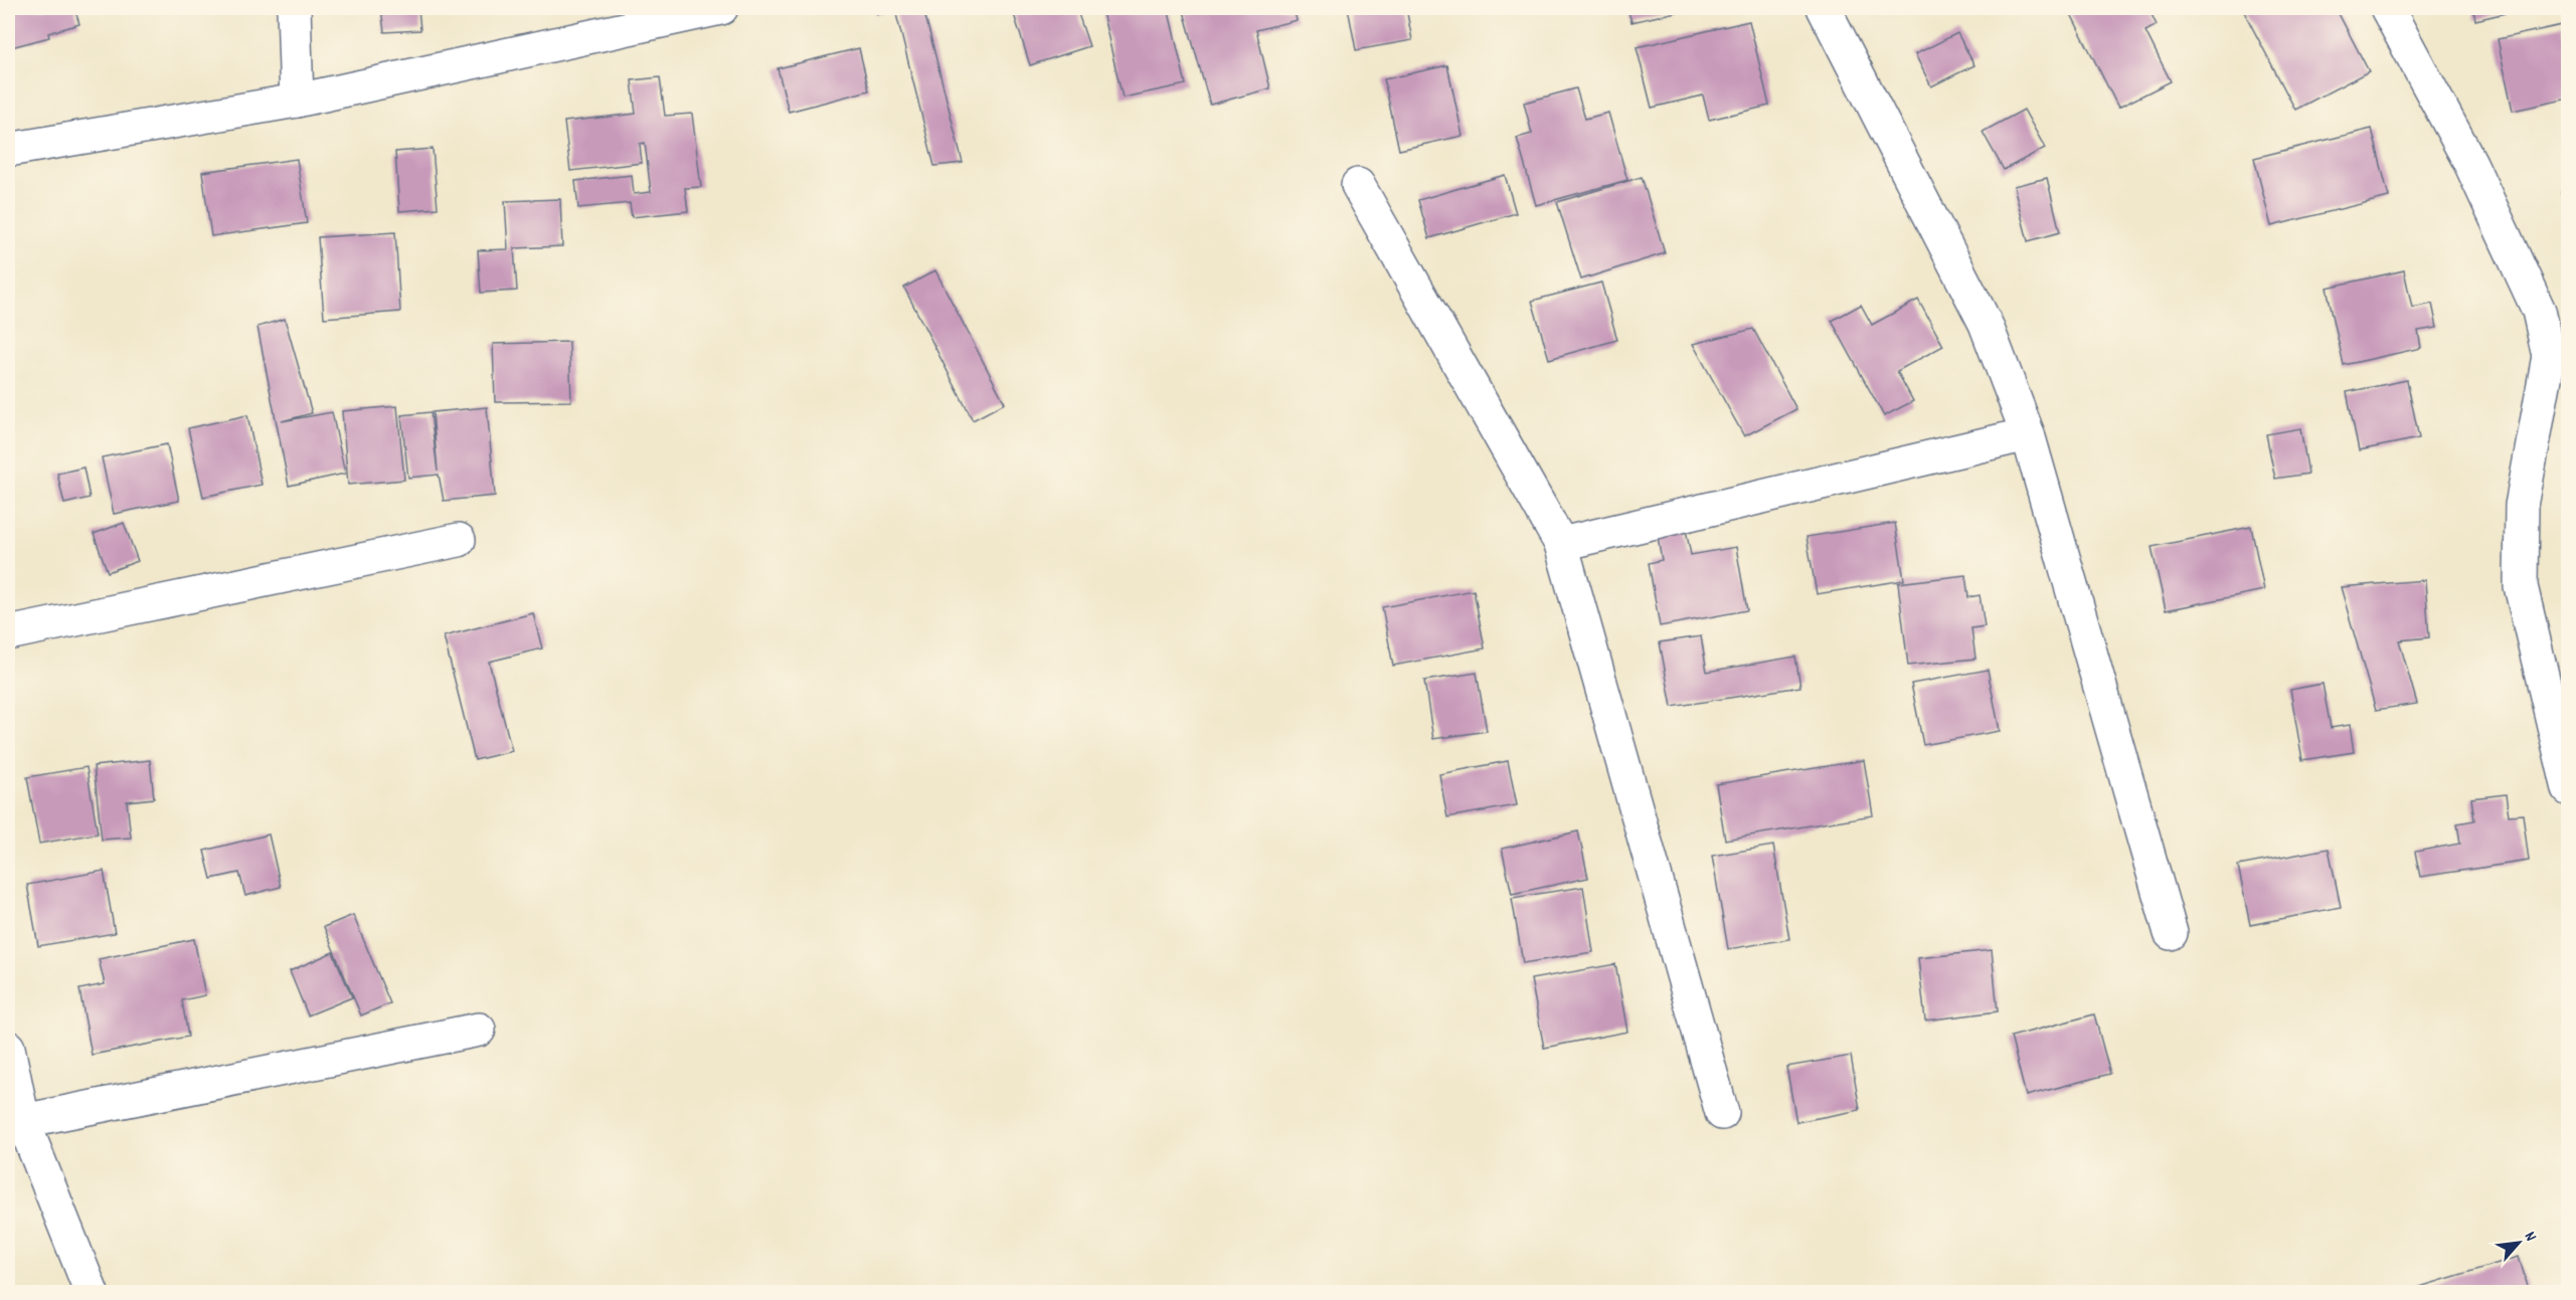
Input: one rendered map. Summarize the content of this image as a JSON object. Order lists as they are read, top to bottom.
{
  "north": "top right"
}
